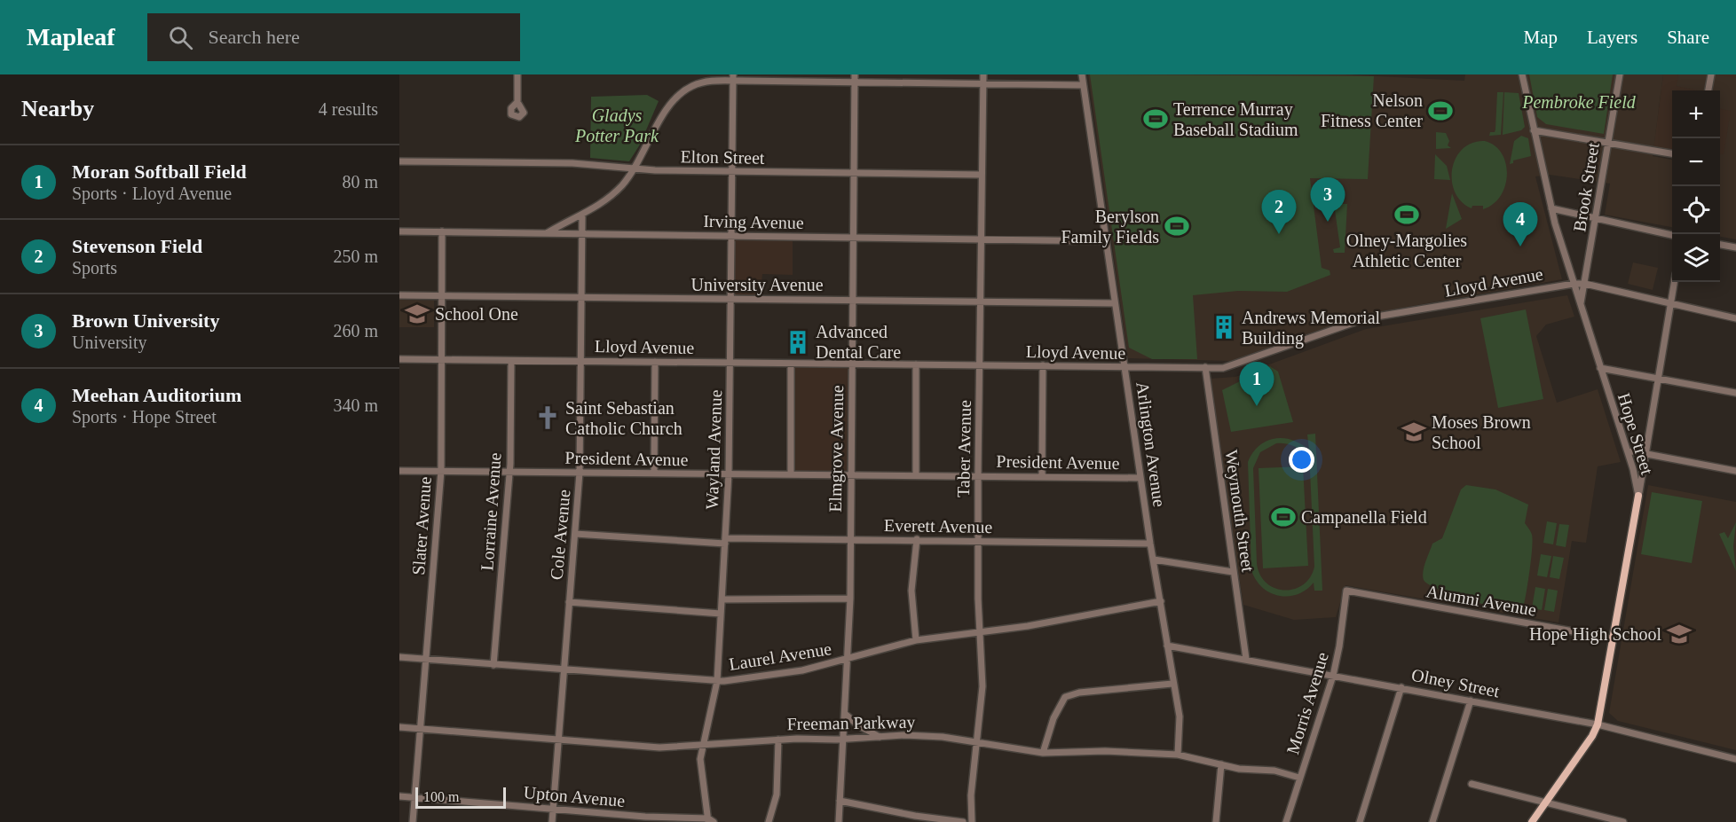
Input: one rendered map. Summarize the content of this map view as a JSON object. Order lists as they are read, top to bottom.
{
  "streets": {
    "main road": ["Hope Street"],
    "street": [
      "Elton Street",
      "Brook Street",
      "Irving Avenue",
      "Lloyd Avenue",
      "University Avenue",
      "Arlington Avenue",
      "Elmgrove Avenue",
      "Taber Avenue",
      "Wayland Avenue",
      "President Avenue",
      "Weymouth Street",
      "Lorraine Avenue",
      "Slater Avenue",
      "Everett Avenue",
      "Cole Avenue",
      "Alumni Avenue",
      "Laurel Avenue",
      "Olney Street",
      "Morris Avenue",
      "Freeman Parkway",
      "Upton Avenue"
    ]
  },
  "crossings": [
    ["Elton Street", "Elmgrove Avenue"],
    ["Elton Street", "Taber Avenue"],
    ["Elton Street", "Wayland Avenue"],
    ["Brook Street", "Lloyd Avenue"],
    ["Brook Street", "Hope Street"],
    ["Irving Avenue", "Arlington Avenue"],
    ["Irving Avenue", "Elmgrove Avenue"],
    ["Irving Avenue", "Taber Avenue"],
    ["Irving Avenue", "Wayland Avenue"],
    ["Irving Avenue", "Slater Avenue"],
    ["Irving Avenue", "Cole Avenue"],
    ["Lloyd Avenue", "Hope Street"],
    ["Lloyd Avenue", "Arlington Avenue"],
    ["Lloyd Avenue", "Elmgrove Avenue"],
    ["Lloyd Avenue", "Taber Avenue"],
    ["Lloyd Avenue", "Wayland Avenue"],
    ["Lloyd Avenue", "Weymouth Street"],
    ["Lloyd Avenue", "Lorraine Avenue"],
    ["Lloyd Avenue", "Slater Avenue"],
    ["Lloyd Avenue", "Cole Avenue"],
    ["University Avenue", "Arlington Avenue"],
    ["University Avenue", "Elmgrove Avenue"],
    ["University Avenue", "Taber Avenue"],
    ["University Avenue", "Wayland Avenue"],
    ["University Avenue", "Slater Avenue"],
    ["University Avenue", "Cole Avenue"],
    ["Hope Street", "Alumni Avenue"],
    ["Hope Street", "Olney Street"],
    ["Arlington Avenue", "President Avenue"],
    ["Arlington Avenue", "Everett Avenue"],
    ["Arlington Avenue", "Laurel Avenue"],
    ["Arlington Avenue", "Olney Street"],
    ["Arlington Avenue", "Freeman Parkway"],
    ["Elmgrove Avenue", "President Avenue"],
    ["Elmgrove Avenue", "Everett Avenue"],
    ["Elmgrove Avenue", "Laurel Avenue"],
    ["Elmgrove Avenue", "Freeman Parkway"],
    ["Taber Avenue", "President Avenue"],
    ["Taber Avenue", "Everett Avenue"],
    ["Taber Avenue", "Laurel Avenue"],
    ["Taber Avenue", "Freeman Parkway"],
    ["Wayland Avenue", "President Avenue"],
    ["Wayland Avenue", "Everett Avenue"],
    ["Wayland Avenue", "Laurel Avenue"],
    ["Wayland Avenue", "Freeman Parkway"],
    ["Wayland Avenue", "Upton Avenue"],
    ["President Avenue", "Lorraine Avenue"],
    ["President Avenue", "Slater Avenue"],
    ["President Avenue", "Cole Avenue"],
    ["Weymouth Street", "Olney Street"],
    ["Lorraine Avenue", "Laurel Avenue"],
    ["Slater Avenue", "Laurel Avenue"],
    ["Slater Avenue", "Freeman Parkway"],
    ["Slater Avenue", "Upton Avenue"],
    ["Everett Avenue", "Cole Avenue"],
    ["Cole Avenue", "Laurel Avenue"],
    ["Cole Avenue", "Freeman Parkway"],
    ["Cole Avenue", "Upton Avenue"],
    ["Alumni Avenue", "Morris Avenue"],
    ["Olney Street", "Morris Avenue"],
    ["Morris Avenue", "Freeman Parkway"]
  ],
  "parks": ["Pembroke Field", "Gladys Potter Park"],
  "places": {
    "sports": [
      "Nelson Fitness Center",
      "Terrence Murray Baseball Stadium",
      "Olney-Margolies Athletic Center",
      "Berylson Family Fields",
      "Campanella Field"
    ],
    "school or university": ["School One", "Moses Brown School", "Hope High School"],
    "building": ["Andrews Memorial Building", "Advanced Dental Care"],
    "church": ["Saint Sebastian Catholic Church"]
  },
  "scale_bar": "100 m",
  "page": {
    "header": "Mapleaf",
    "search": "Search here",
    "nav": ["Map", "Layers", "Share"],
    "heading": ["Nearby", "4 results"],
    "map_buttons": ["+", "−"],
    "list": [
      {
        "mark": "1",
        "name": "Moran Softball Field",
        "note": "Sports · Lloyd Avenue",
        "value": "80 m"
      },
      {
        "mark": "2",
        "name": "Stevenson Field",
        "note": "Sports",
        "value": "250 m"
      },
      {
        "mark": "3",
        "name": "Brown University",
        "note": "University",
        "value": "260 m"
      },
      {
        "mark": "4",
        "name": "Meehan Auditorium",
        "note": "Sports · Hope Street",
        "value": "340 m"
      }
    ],
    "pins": [
      "3",
      "2",
      "4",
      "1"
    ],
    "scale": "100 m"
  }
}
